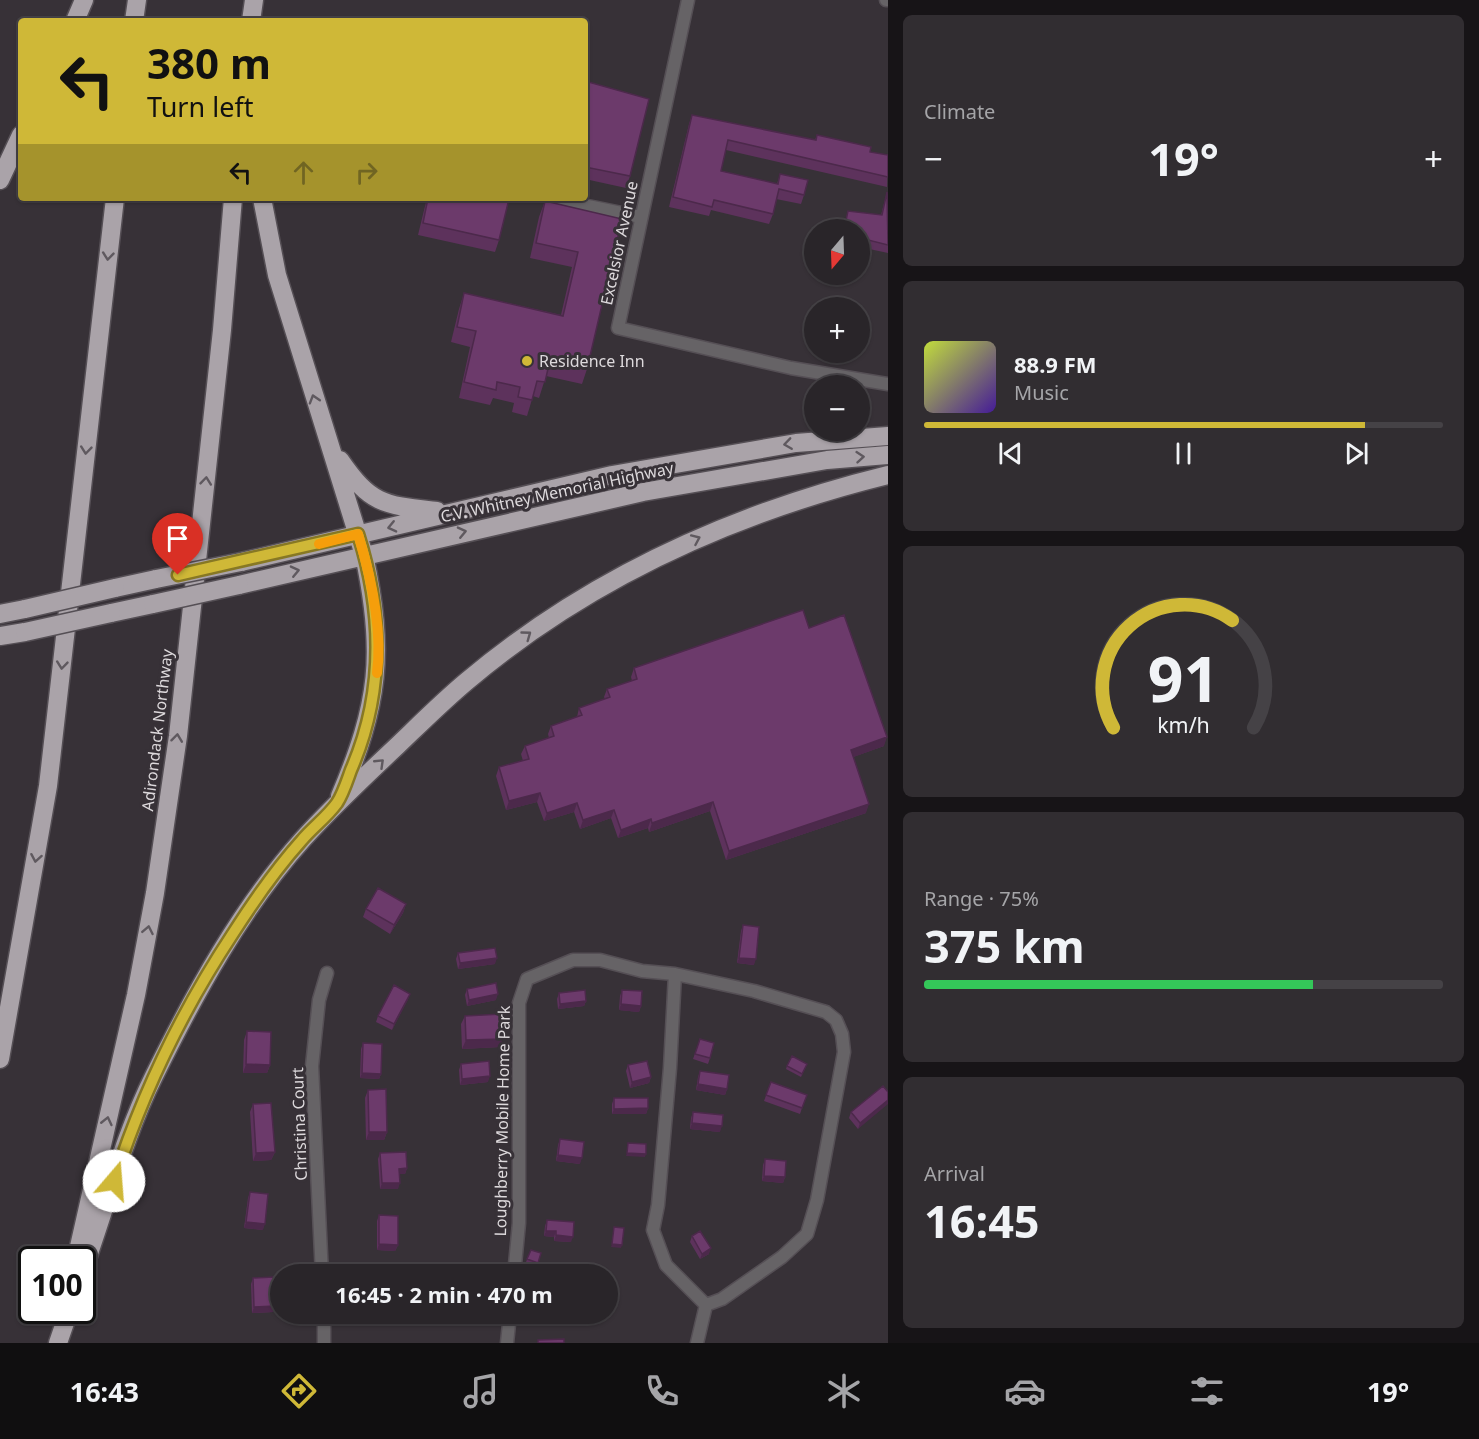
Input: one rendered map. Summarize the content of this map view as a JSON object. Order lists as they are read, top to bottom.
{
  "streets": {
    "highway": ["C.V. Whitney Memorial Highway", "Adirondack Northway"],
    "street": ["Excelsior Avenue", "Loughberry Mobile Home Park", "Christina Court"]
  },
  "places": ["Residence Inn"],
  "north": "bottom",
  "page": {
    "tile": [
      "Climate",
      ["Range · 75%", "375 km"],
      ["Arrival", "16:45"]
    ],
    "turn": ["380 m", "Turn left"],
    "heat": ["−", "19°", "+"],
    "map_buttons": ["+", "−"],
    "song": ["88.9 FM", "Music"],
    "limit": "100",
    "trip": "16:45 · 2 min · 470 m",
    "tabs": ["16:43", "19°"],
    "gauge": ["91", "km/h"]
  }
}
